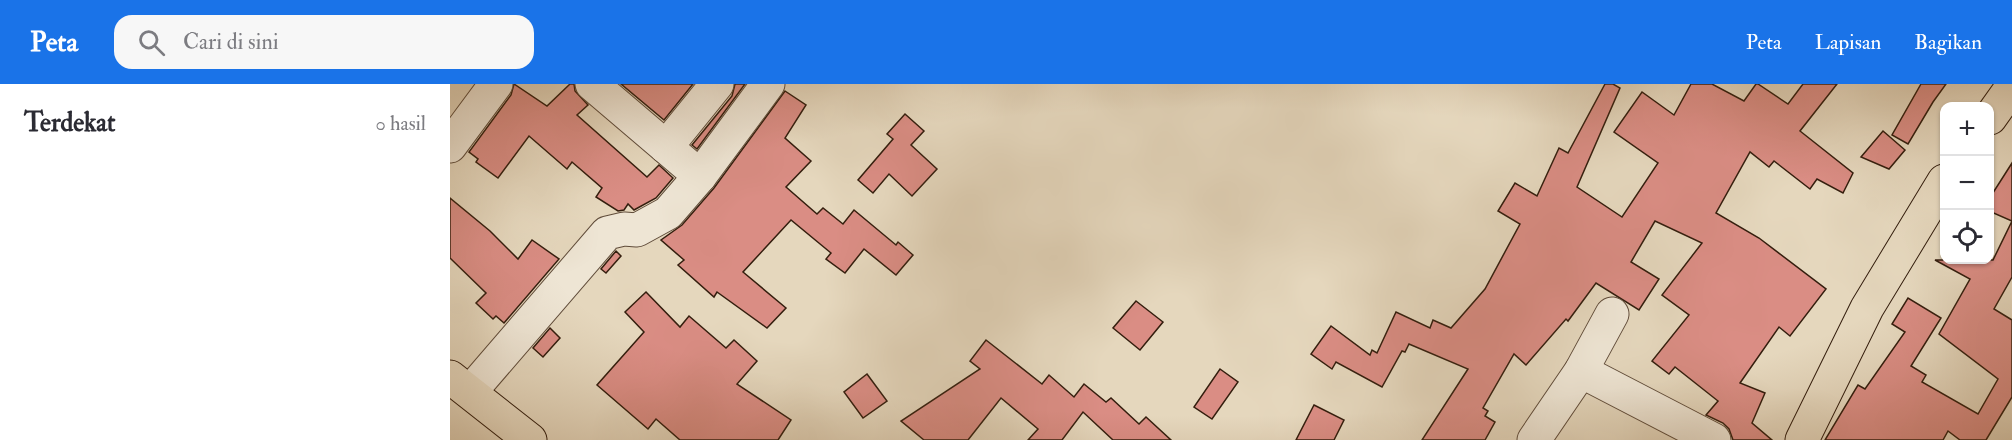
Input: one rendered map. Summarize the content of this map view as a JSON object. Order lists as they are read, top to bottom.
{
  "page": {
    "header": "Peta",
    "search": "Cari di sini",
    "nav": ["Peta", "Lapisan", "Bagikan"],
    "heading": ["Terdekat", "0 hasil"],
    "map_buttons": ["+", "−"]
  }
}
